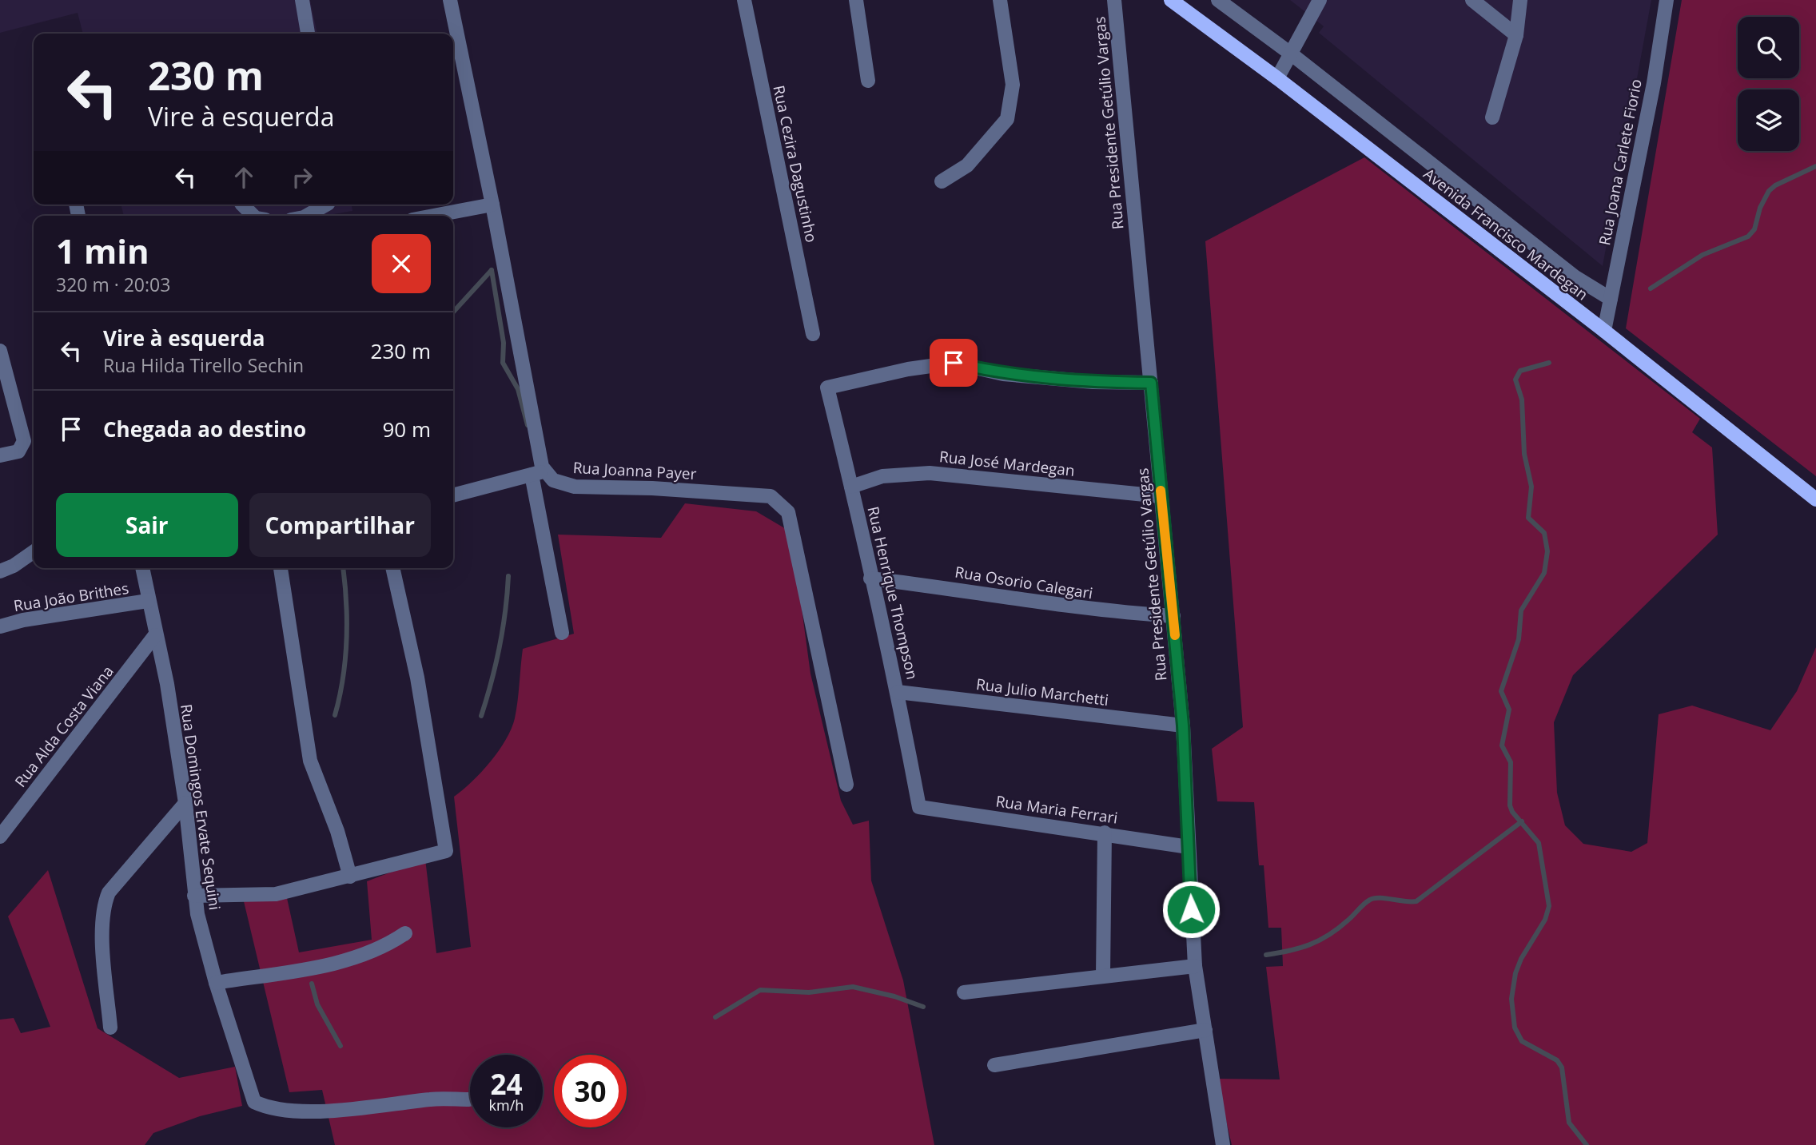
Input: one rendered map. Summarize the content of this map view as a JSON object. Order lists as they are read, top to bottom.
{
  "streets": {
    "main road": ["Avenida Francisco Mardegan"],
    "street": [
      "Rua Presidente Getúlio Vargas",
      "Rua Joana Carlete Fiorio",
      "Rua Cezira Dagustinho",
      "Rua José Mardegan",
      "Rua Joanna Payer",
      "Rua Osorio Calegari",
      "Rua Henrique Thompson",
      "Rua João Brithes",
      "Rua Julio Marchetti",
      "Rua Alda Costa Viana",
      "Rua Domingos Ervate Sequini",
      "Rua Maria Ferrari"
    ]
  },
  "crossings": [
    ["Rua Presidente Getúlio Vargas", "Rua José Mardegan"],
    ["Rua Presidente Getúlio Vargas", "Rua Osorio Calegari"],
    ["Rua Presidente Getúlio Vargas", "Rua Henrique Thompson"],
    ["Rua Presidente Getúlio Vargas", "Rua Julio Marchetti"],
    ["Rua Presidente Getúlio Vargas", "Rua Maria Ferrari"],
    ["Rua Joana Carlete Fiorio", "Avenida Francisco Mardegan"],
    ["Rua José Mardegan", "Rua Henrique Thompson"],
    ["Rua Osorio Calegari", "Rua Henrique Thompson"],
    ["Rua Henrique Thompson", "Rua Julio Marchetti"],
    ["Rua Henrique Thompson", "Rua Maria Ferrari"],
    ["Rua João Brithes", "Rua Domingos Ervate Sequini"],
    ["Rua Alda Costa Viana", "Rua Domingos Ervate Sequini"]
  ],
  "page": {
    "turn": ["230 m", "Vire à esquerda"],
    "heading": ["1 min", "320 m · 20:03"],
    "list": [
      {
        "name": "Vire à esquerda",
        "note": "Rua Hilda Tirello Sechin",
        "value": "230 m"
      },
      {
        "name": "Chegada ao destino",
        "value": "90 m"
      }
    ],
    "buttons": ["Sair", "Compartilhar"],
    "speed": "24 km/h",
    "limit": "30"
  }
}
